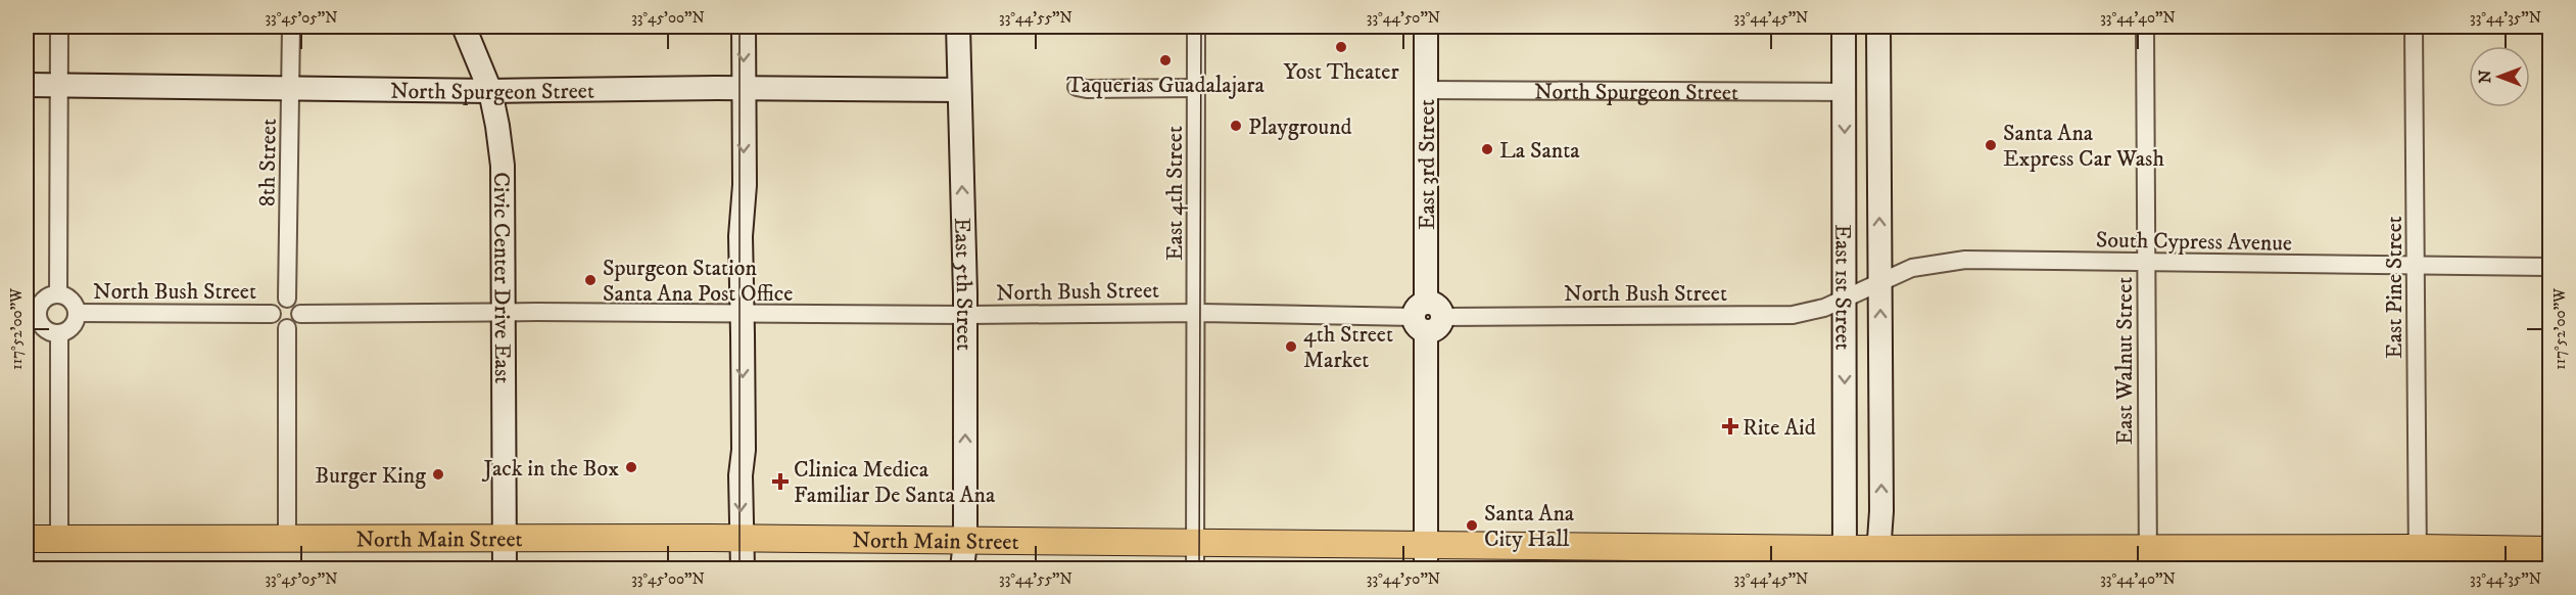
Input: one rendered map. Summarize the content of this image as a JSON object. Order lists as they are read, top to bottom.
{
  "streets": {
    "main road": [
      "North Spurgeon Street",
      "East 3rd Street",
      "Civic Center Drive East",
      "East 5th Street",
      "East 1st Street",
      "North Main Street"
    ],
    "street": [
      "8th Street",
      "East 4th Street",
      "South Cypress Avenue",
      "East Pine Street",
      "North Bush Street",
      "East Walnut Street"
    ]
  },
  "crossings": [
    ["North Spurgeon Street", "8th Street"],
    ["North Spurgeon Street", "East 3rd Street"],
    ["North Spurgeon Street", "Civic Center Drive East"],
    ["North Spurgeon Street", "East 5th Street"],
    ["North Spurgeon Street", "East 1st Street"],
    ["8th Street", "North Bush Street"],
    ["East 3rd Street", "North Bush Street"],
    ["East 3rd Street", "North Main Street"],
    ["East 4th Street", "North Bush Street"],
    ["East 4th Street", "North Main Street"],
    ["South Cypress Avenue", "East 1st Street"],
    ["South Cypress Avenue", "East Pine Street"],
    ["South Cypress Avenue", "North Bush Street"],
    ["South Cypress Avenue", "East Walnut Street"],
    ["Civic Center Drive East", "North Bush Street"],
    ["Civic Center Drive East", "North Main Street"],
    ["East 5th Street", "North Bush Street"],
    ["East 5th Street", "North Main Street"],
    ["East 1st Street", "North Bush Street"],
    ["East 1st Street", "North Main Street"],
    ["East Pine Street", "North Main Street"],
    ["East Walnut Street", "North Main Street"]
  ],
  "one_way": ["East 5th Street"],
  "places": {
    "other": [
      "Yost Theater",
      "Taquerias Guadalajara",
      "Playground",
      "Santa Ana Express Car Wash",
      "La Santa",
      "Spurgeon Station Santa Ana Post Office",
      "4th Street Market",
      "Jack in the Box",
      "Burger King",
      "Santa Ana City Hall"
    ],
    "health": ["Rite Aid", "Clinica Medica Familiar De Santa Ana"]
  },
  "north": "left",
  "coordinates": [
    "33°45'05\"N",
    "33°45'00\"N",
    "33°44'55\"N",
    "33°44'50\"N",
    "33°44'45\"N",
    "33°44'40\"N",
    "33°44'35\"N",
    "117°52'00\"W"
  ]
}
